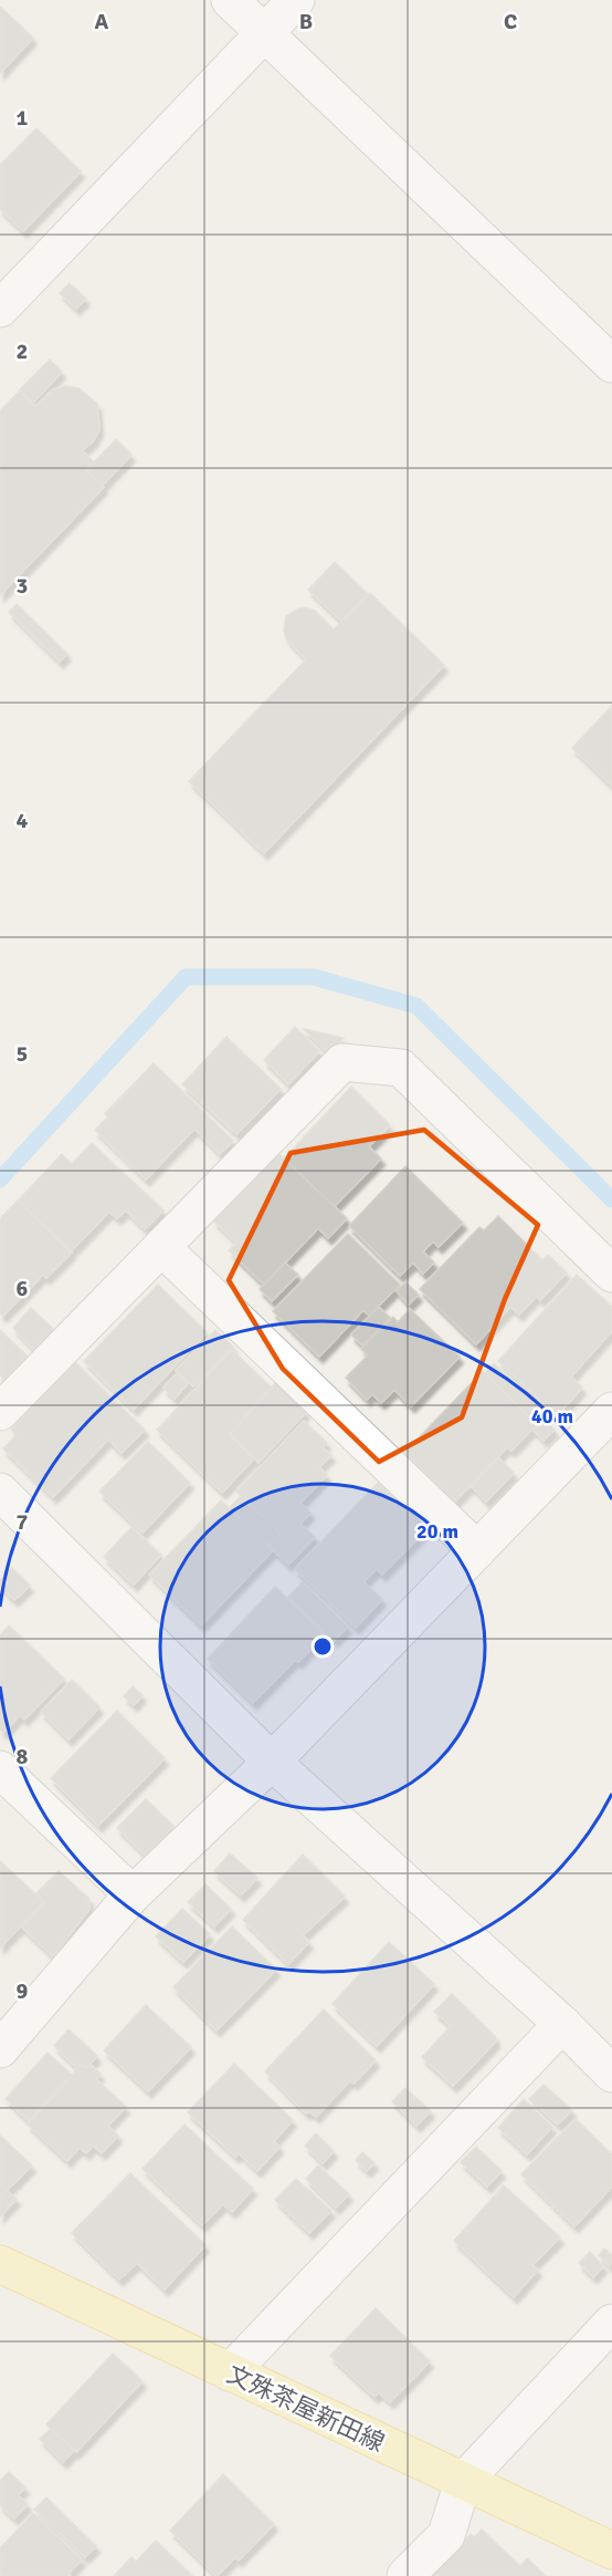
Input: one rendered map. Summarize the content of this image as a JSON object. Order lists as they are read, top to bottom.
{
  "streets": {
    "main road": ["文殊茶屋新田線"]
  },
  "grid": {
    "columns": ["A", "B", "C"],
    "rows": [
      "1",
      "2",
      "3",
      "4",
      "5",
      "6",
      "7",
      "8",
      "9"
    ]
  },
  "rings": ["40 m", "20 m"]
}
